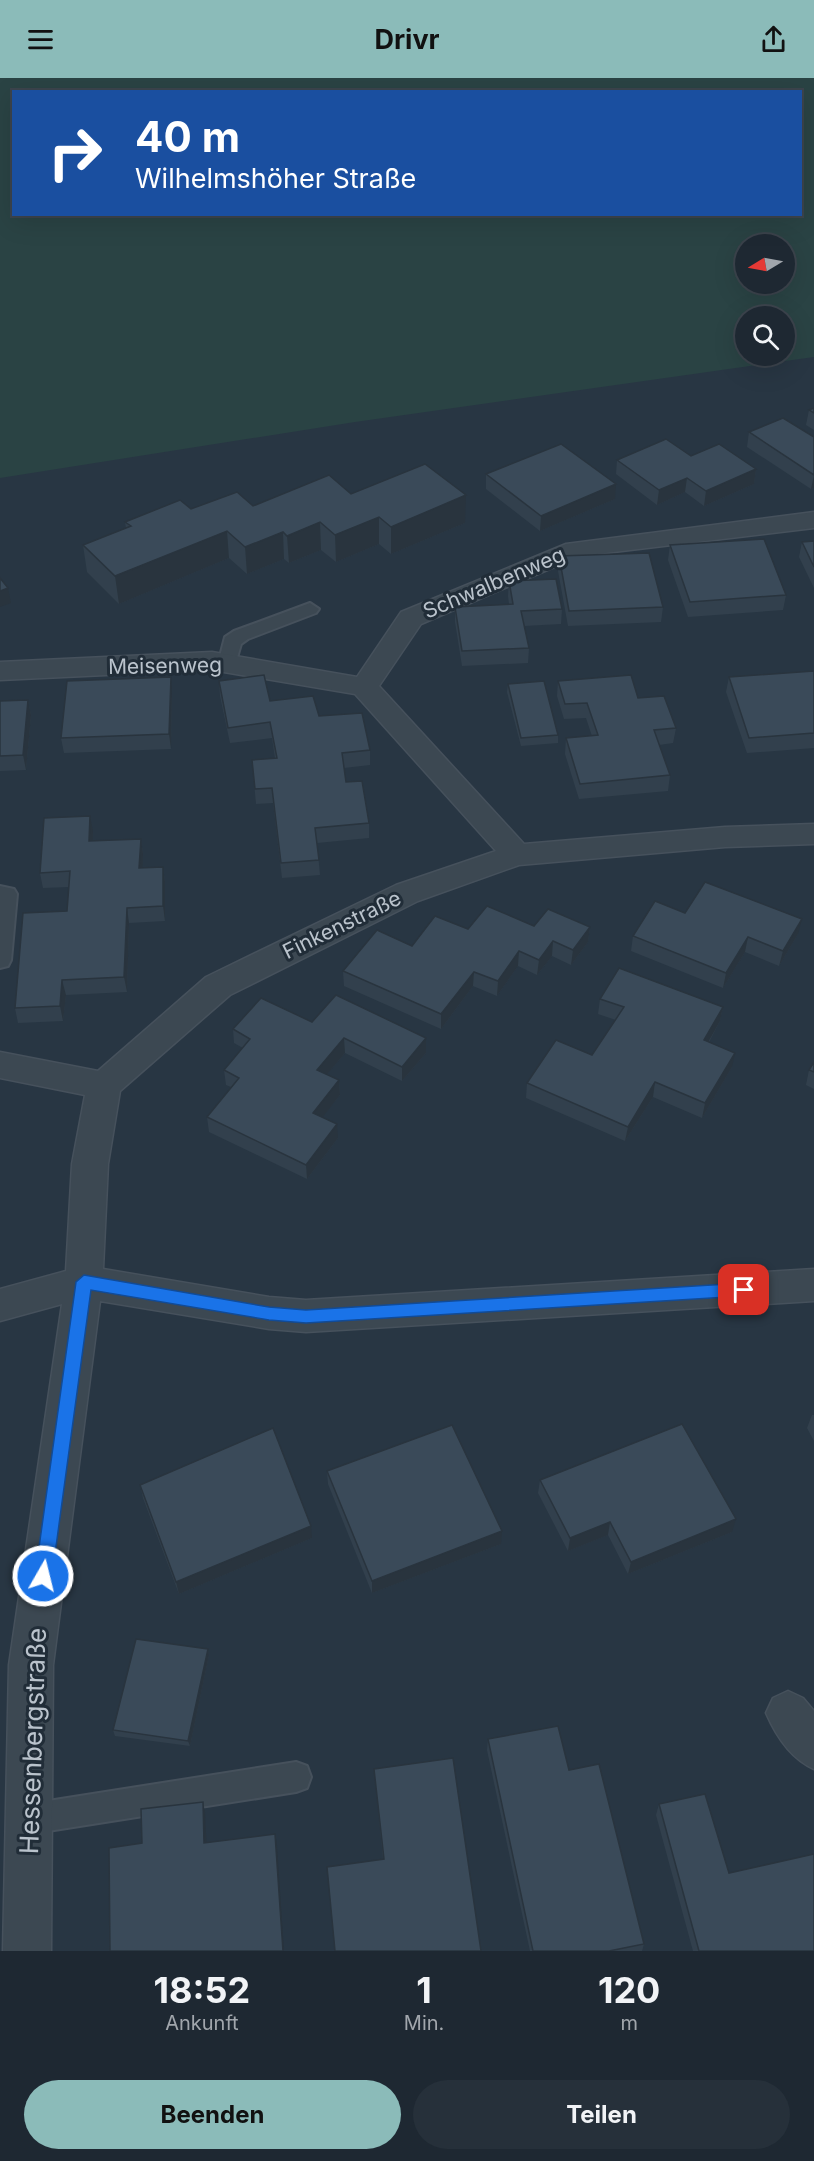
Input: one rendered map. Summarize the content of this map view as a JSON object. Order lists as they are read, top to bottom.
{
  "streets": {
    "street": [
      "Schwalbenweg",
      "Meisenweg",
      "Finkenstraße",
      "Hessenbergstraße"
    ]
  },
  "crossings": [
    ["Schwalbenweg", "Meisenweg"]
  ],
  "north": "left",
  "page": {
    "header": "Drivr",
    "turn": ["40 m", "Wilhelmshöher Straße"],
    "eta": [
      "18:52",
      "Ankunft",
      "1",
      "Min.",
      "120",
      "m"
    ],
    "buttons": ["Beenden", "Teilen"]
  }
}
